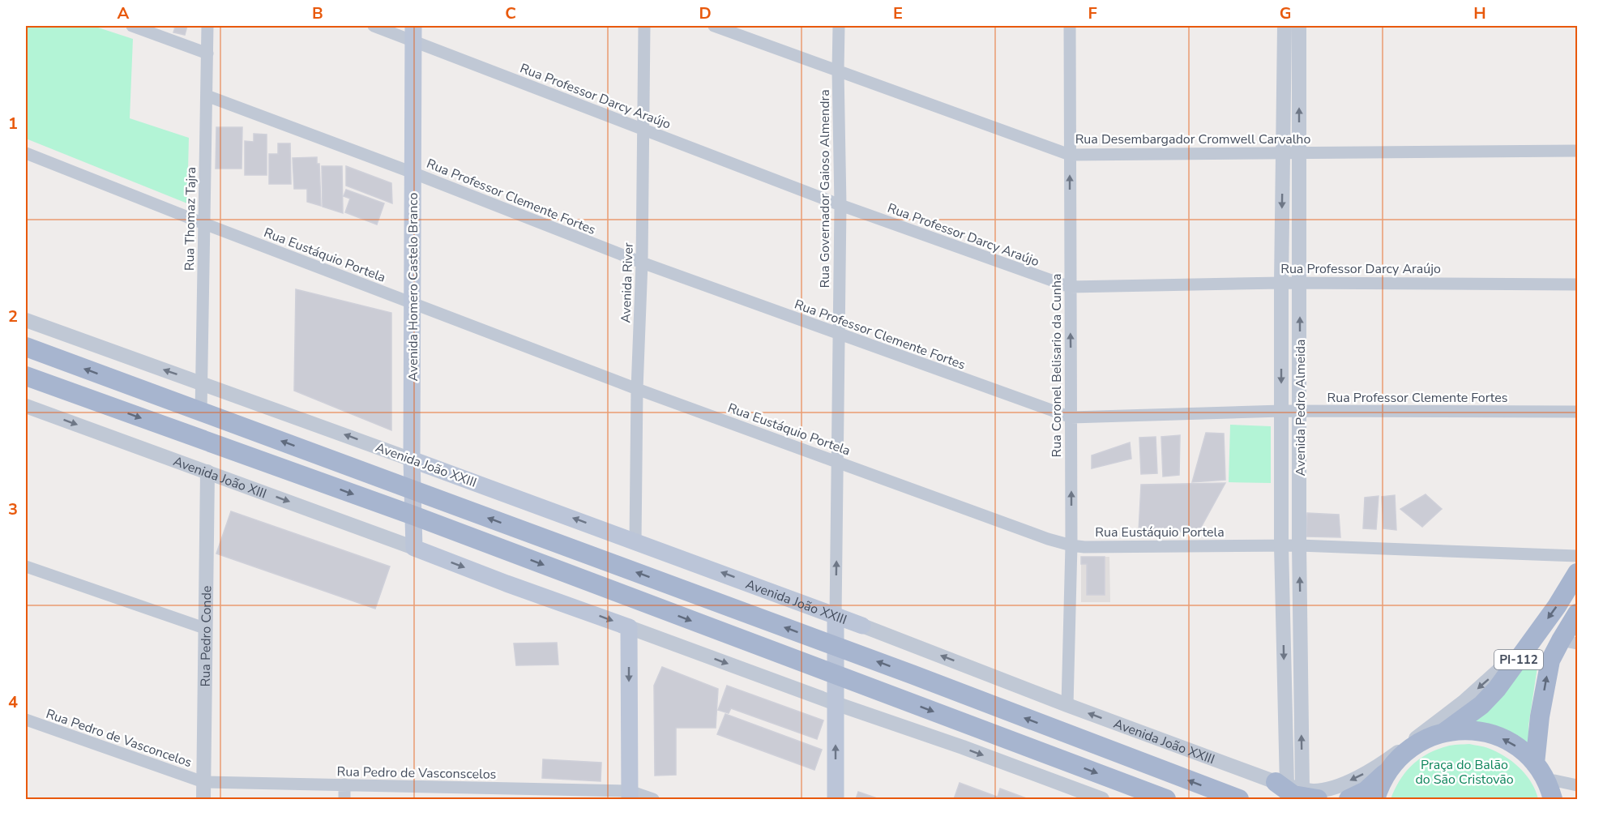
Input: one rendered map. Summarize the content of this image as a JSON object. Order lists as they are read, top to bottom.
{
  "streets": {
    "main road": ["Avenida Homero Castelo Branco", "Avenida João XXIII", "PI-112"],
    "street": [
      "Rua Professor Darcy Araújo",
      "Rua Desembargador Cromwell Carvalho",
      "Rua Governador Gaioso Almendra",
      "Rua Professor Clemente Fortes",
      "Rua Thomaz Tajra",
      "Rua Eustáquio Portela",
      "Avenida River",
      "Rua Coronel Belisario da Cunha",
      "Avenida Pedro Almeida",
      "Avenida João XIII",
      "Rua Pedro Conde",
      "Rua Pedro de Vasconcelos",
      "Rua Pedro de Vasconscelos"
    ]
  },
  "crossings": [
    ["Rua Professor Darcy Araújo", "Rua Governador Gaioso Almendra"],
    ["Rua Professor Darcy Araújo", "Avenida River"],
    ["Rua Professor Darcy Araújo", "Avenida Homero Castelo Branco"],
    ["Rua Professor Darcy Araújo", "Rua Coronel Belisario da Cunha"],
    ["Rua Professor Darcy Araújo", "Avenida Pedro Almeida"],
    ["Rua Desembargador Cromwell Carvalho", "Rua Governador Gaioso Almendra"],
    ["Rua Desembargador Cromwell Carvalho", "Rua Coronel Belisario da Cunha"],
    ["Rua Desembargador Cromwell Carvalho", "Avenida Pedro Almeida"],
    ["Rua Governador Gaioso Almendra", "Rua Professor Clemente Fortes"],
    ["Rua Governador Gaioso Almendra", "Rua Eustáquio Portela"],
    ["Rua Governador Gaioso Almendra", "Avenida João XXIII"],
    ["Rua Professor Clemente Fortes", "Rua Thomaz Tajra"],
    ["Rua Professor Clemente Fortes", "Avenida River"],
    ["Rua Professor Clemente Fortes", "Avenida Homero Castelo Branco"],
    ["Rua Professor Clemente Fortes", "Rua Coronel Belisario da Cunha"],
    ["Rua Professor Clemente Fortes", "Avenida Pedro Almeida"],
    ["Rua Thomaz Tajra", "Rua Eustáquio Portela"],
    ["Rua Thomaz Tajra", "Avenida João XXIII"],
    ["Rua Eustáquio Portela", "Avenida River"],
    ["Rua Eustáquio Portela", "Avenida Homero Castelo Branco"],
    ["Rua Eustáquio Portela", "Rua Coronel Belisario da Cunha"],
    ["Rua Eustáquio Portela", "Avenida Pedro Almeida"],
    ["Avenida River", "Avenida João XXIII"],
    ["Avenida Homero Castelo Branco", "Avenida João XXIII"],
    ["Avenida Homero Castelo Branco", "Avenida João XIII"],
    ["Rua Coronel Belisario da Cunha", "Avenida João XXIII"],
    ["Avenida Pedro Almeida", "Avenida João XXIII"],
    ["Avenida João XIII", "Rua Pedro Conde"],
    ["Rua Pedro Conde", "Rua Pedro de Vasconcelos"],
    ["Rua Pedro Conde", "Rua Pedro de Vasconscelos"],
    ["Rua Pedro de Vasconcelos", "Rua Pedro de Vasconscelos"]
  ],
  "one_way": ["Rua Coronel Belisario da Cunha", "Avenida João XXIII", "Avenida João XIII"],
  "parks": ["Praça do Balão do São Cristovão"],
  "grid": {
    "columns": [
      "A",
      "B",
      "C",
      "D",
      "E",
      "F",
      "G",
      "H"
    ],
    "rows": [
      "1",
      "2",
      "3",
      "4"
    ]
  }
}
